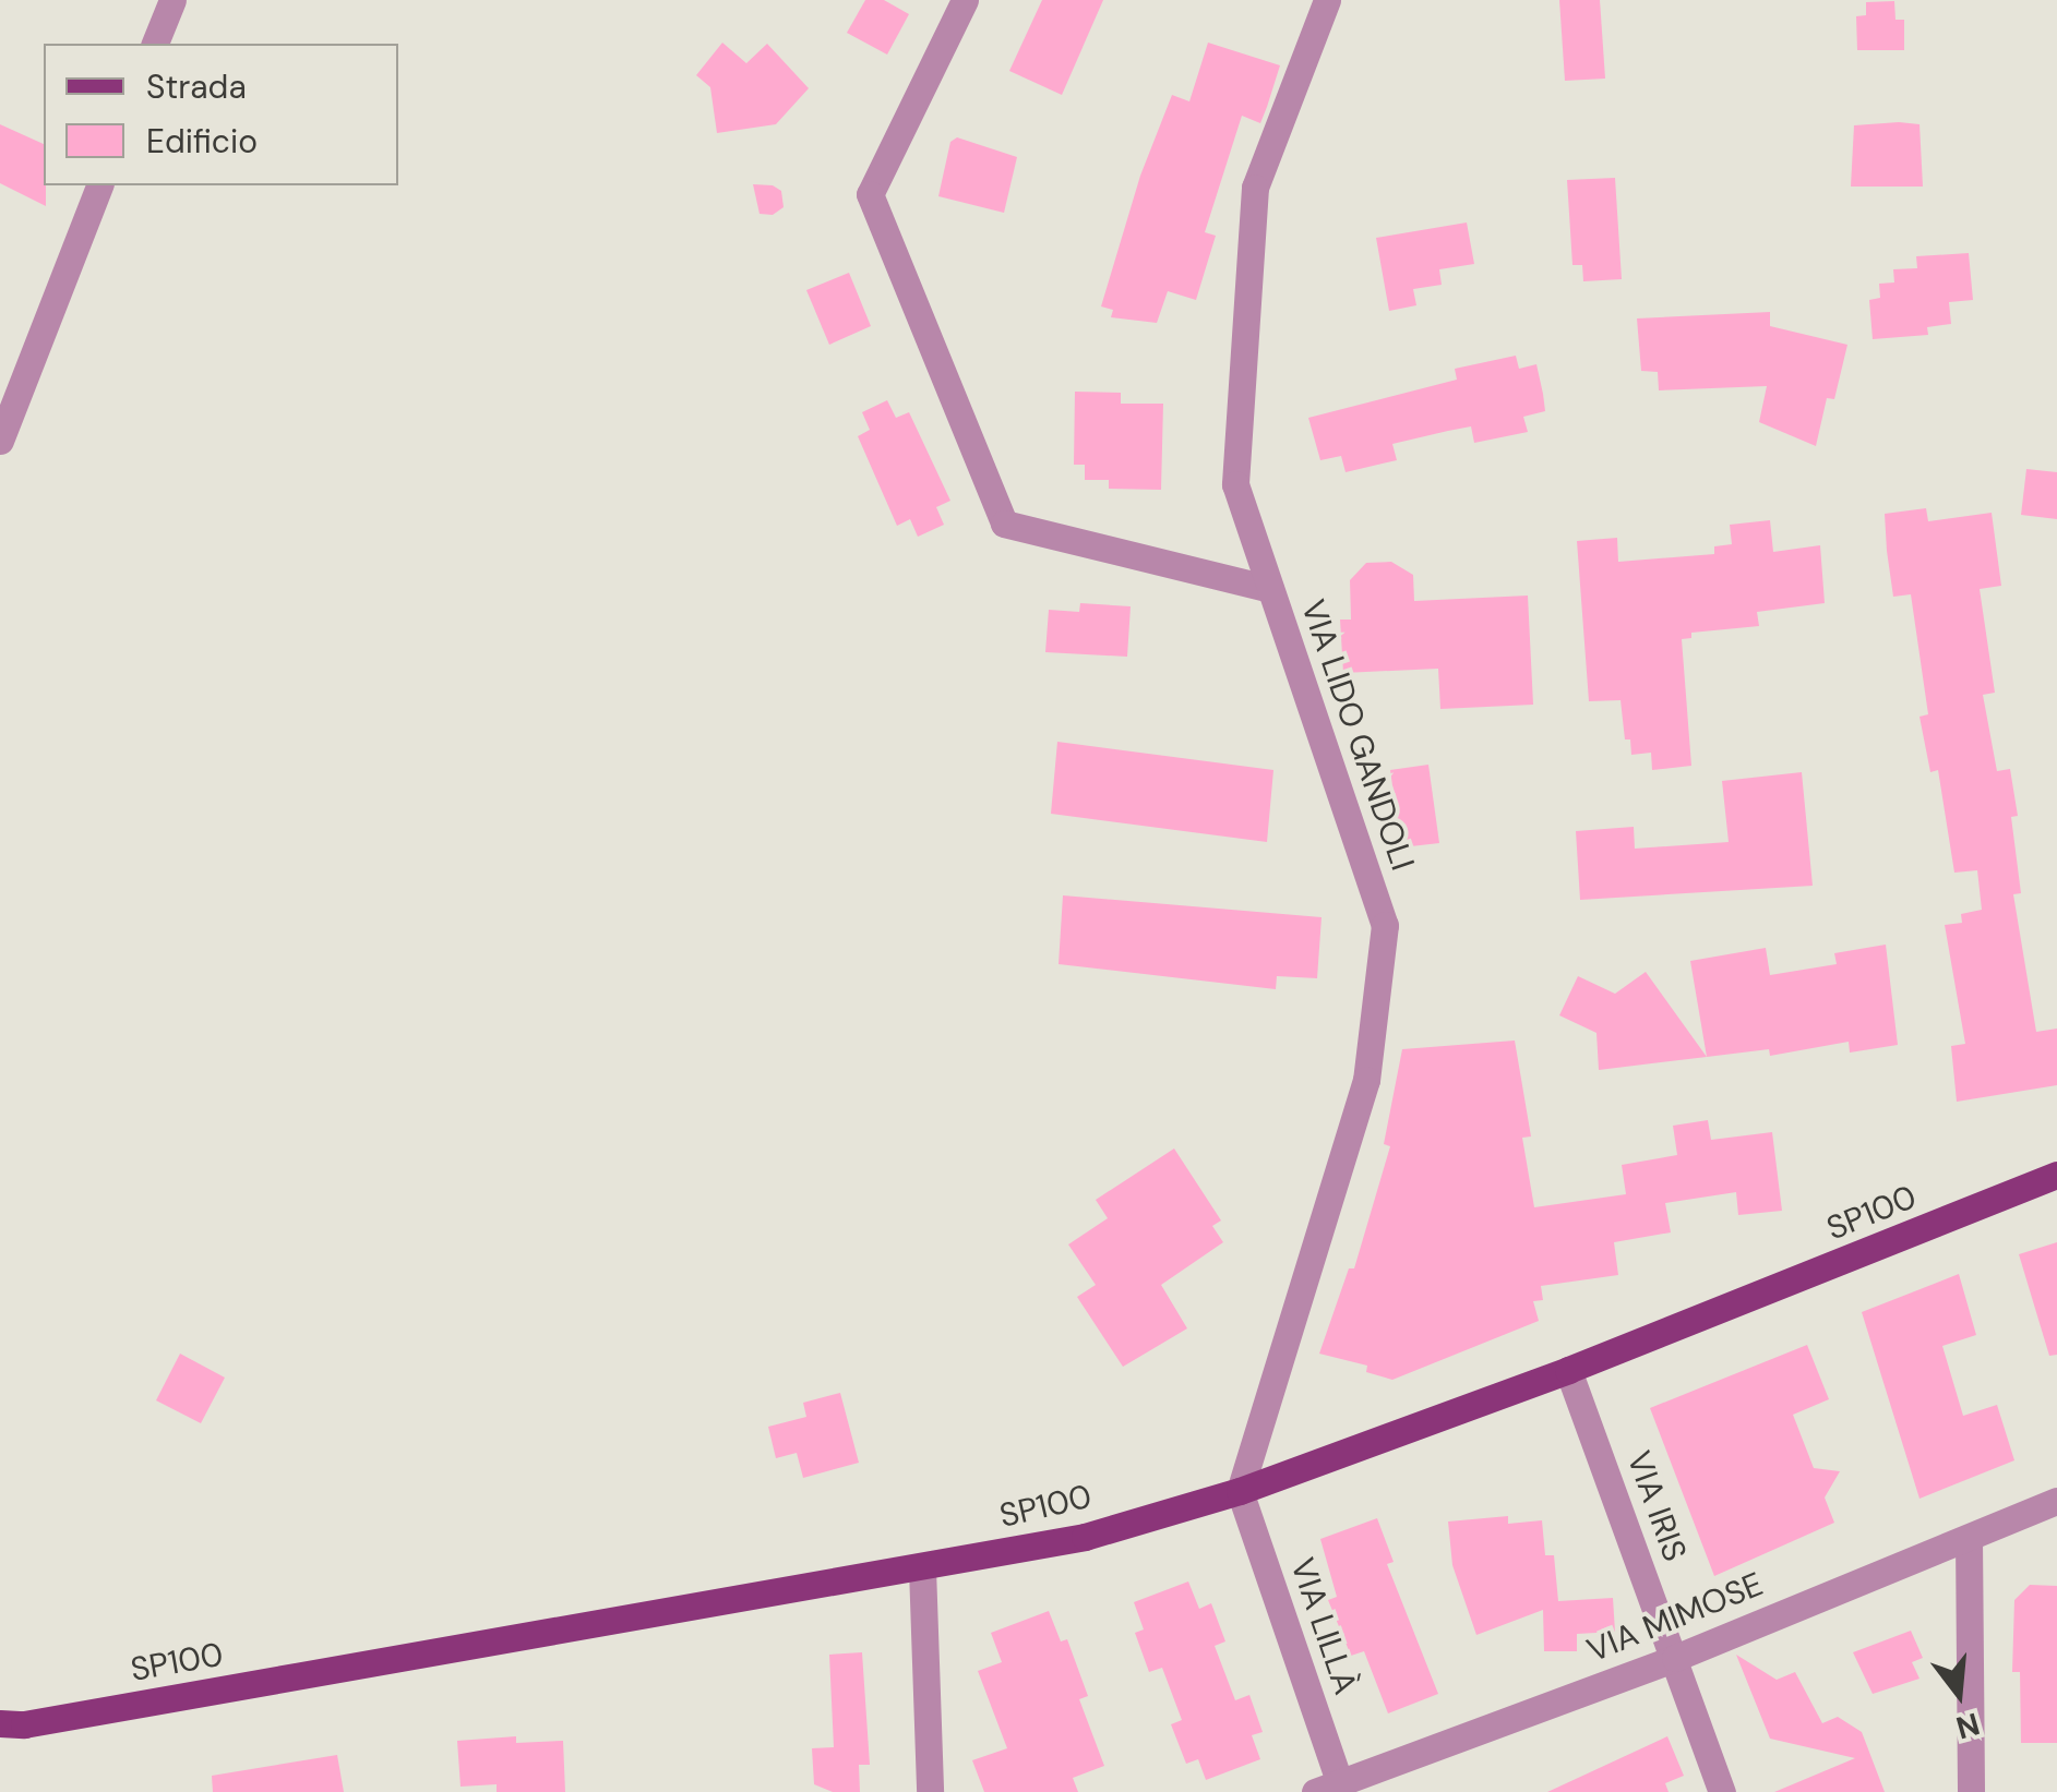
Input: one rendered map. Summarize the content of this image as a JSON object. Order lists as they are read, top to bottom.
{
  "streets": {
    "main road": ["SP100"],
    "street": [
      "VIA LIDO GANDOLI",
      "VIA IRIS",
      "VIA MIMOSE",
      "VIA LILLÀ"
    ]
  },
  "crossings": [
    ["VIA LIDO GANDOLI", "SP100"],
    ["VIA LIDO GANDOLI", "VIA LILLÀ"],
    ["SP100", "VIA IRIS"],
    ["SP100", "VIA LILLÀ"],
    ["VIA IRIS", "VIA MIMOSE"],
    ["VIA MIMOSE", "VIA LILLÀ"]
  ],
  "legend": ["Strada", "Edificio"],
  "north": "bottom"
}
